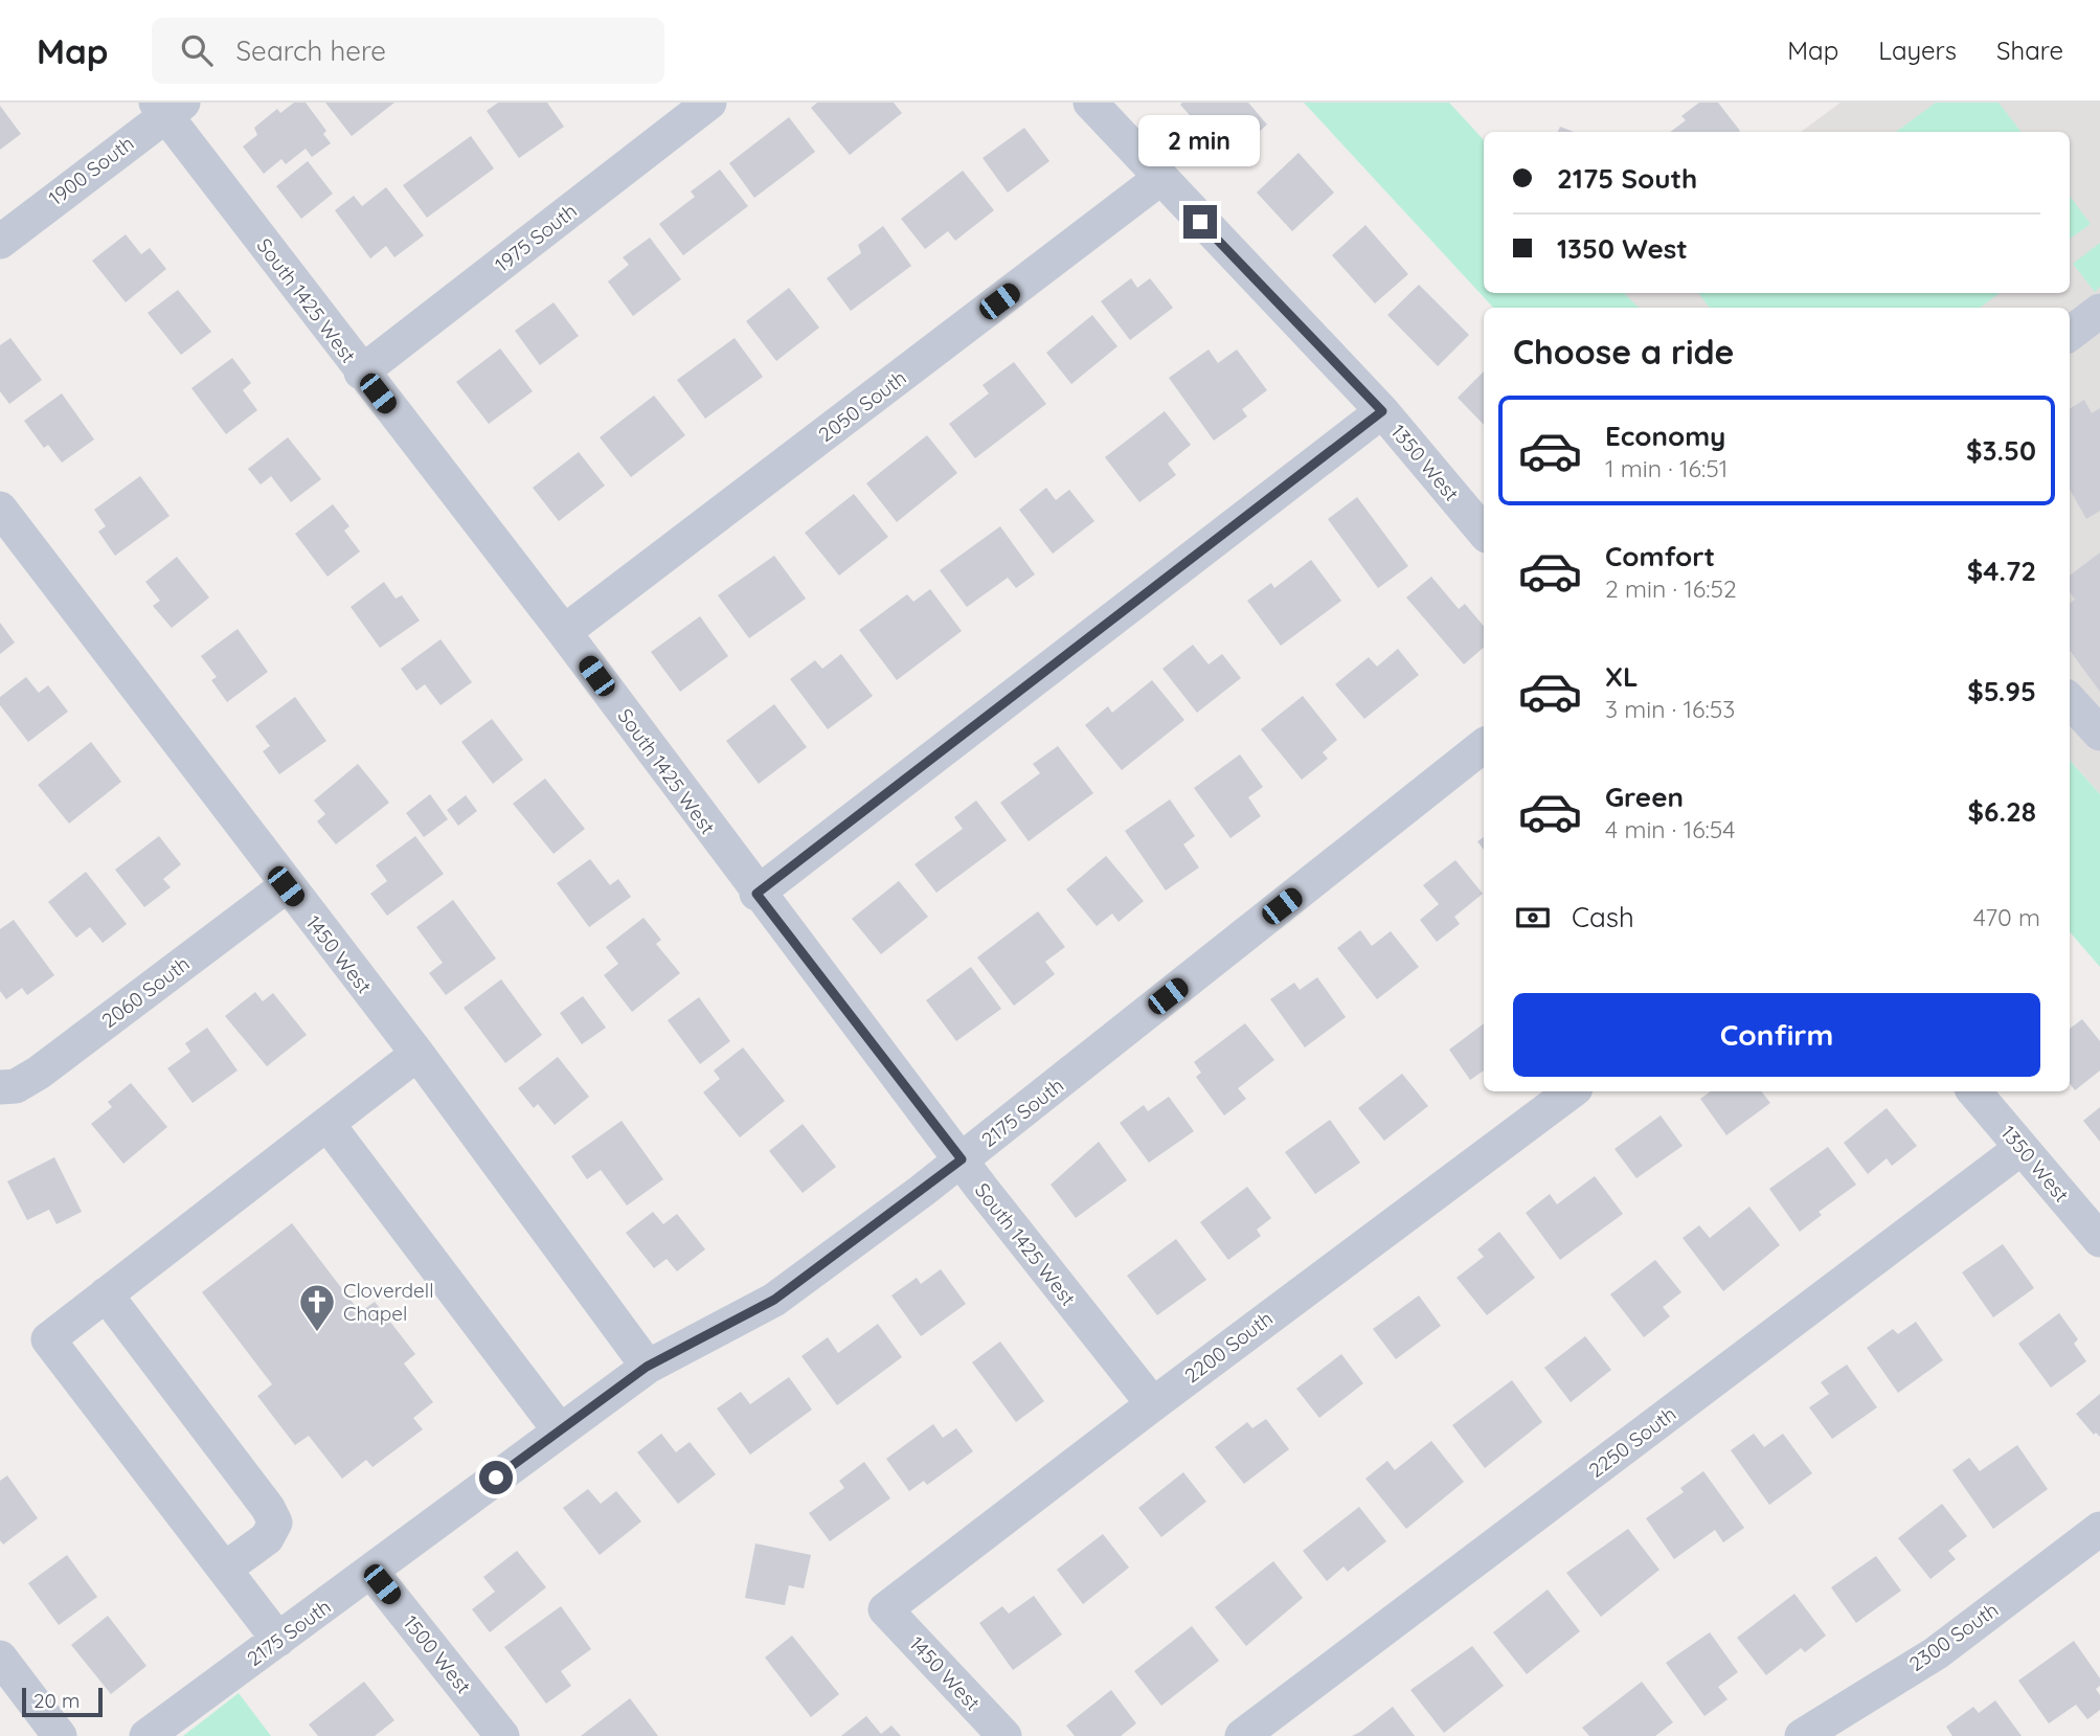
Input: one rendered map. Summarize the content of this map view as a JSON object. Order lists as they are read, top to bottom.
{
  "streets": {
    "street": [
      "1900 South",
      "1975 South",
      "South 1425 West",
      "2050 South",
      "1350 West",
      "1450 West",
      "2060 South",
      "2175 South",
      "2200 South",
      "2250 South",
      "2300 South",
      "1500 West"
    ]
  },
  "crossings": [
    ["1900 South", "South 1425 West"],
    ["1975 South", "South 1425 West"],
    ["South 1425 West", "2050 South"],
    ["South 1425 West", "2175 South"],
    ["South 1425 West", "2200 South"],
    ["2050 South", "1350 West"],
    ["1350 West", "2250 South"],
    ["1450 West", "2060 South"],
    ["1450 West", "2175 South"],
    ["1450 West", "2200 South"],
    ["2175 South", "1500 West"]
  ],
  "places": {
    "church": ["Cloverdell Chapel"]
  },
  "scale_bar": "20 m",
  "page": {
    "header": "Map",
    "search": "Search here",
    "nav": ["Map", "Layers", "Share"],
    "bubble": "2 min",
    "banner": ["2175 South", "1350 West"],
    "heading": "Choose a ride",
    "list": [
      {
        "name": "Economy",
        "note": "1 min · 16:51",
        "value": "$3.50"
      },
      {
        "name": "Comfort",
        "note": "2 min · 16:52",
        "value": "$4.72"
      },
      {
        "name": "XL",
        "note": "3 min · 16:53",
        "value": "$5.95"
      },
      {
        "name": "Green",
        "note": "4 min · 16:54",
        "value": "$6.28"
      }
    ],
    "pay": ["Cash", "470 m"],
    "buttons": "Confirm",
    "scale": "20 m"
  }
}
